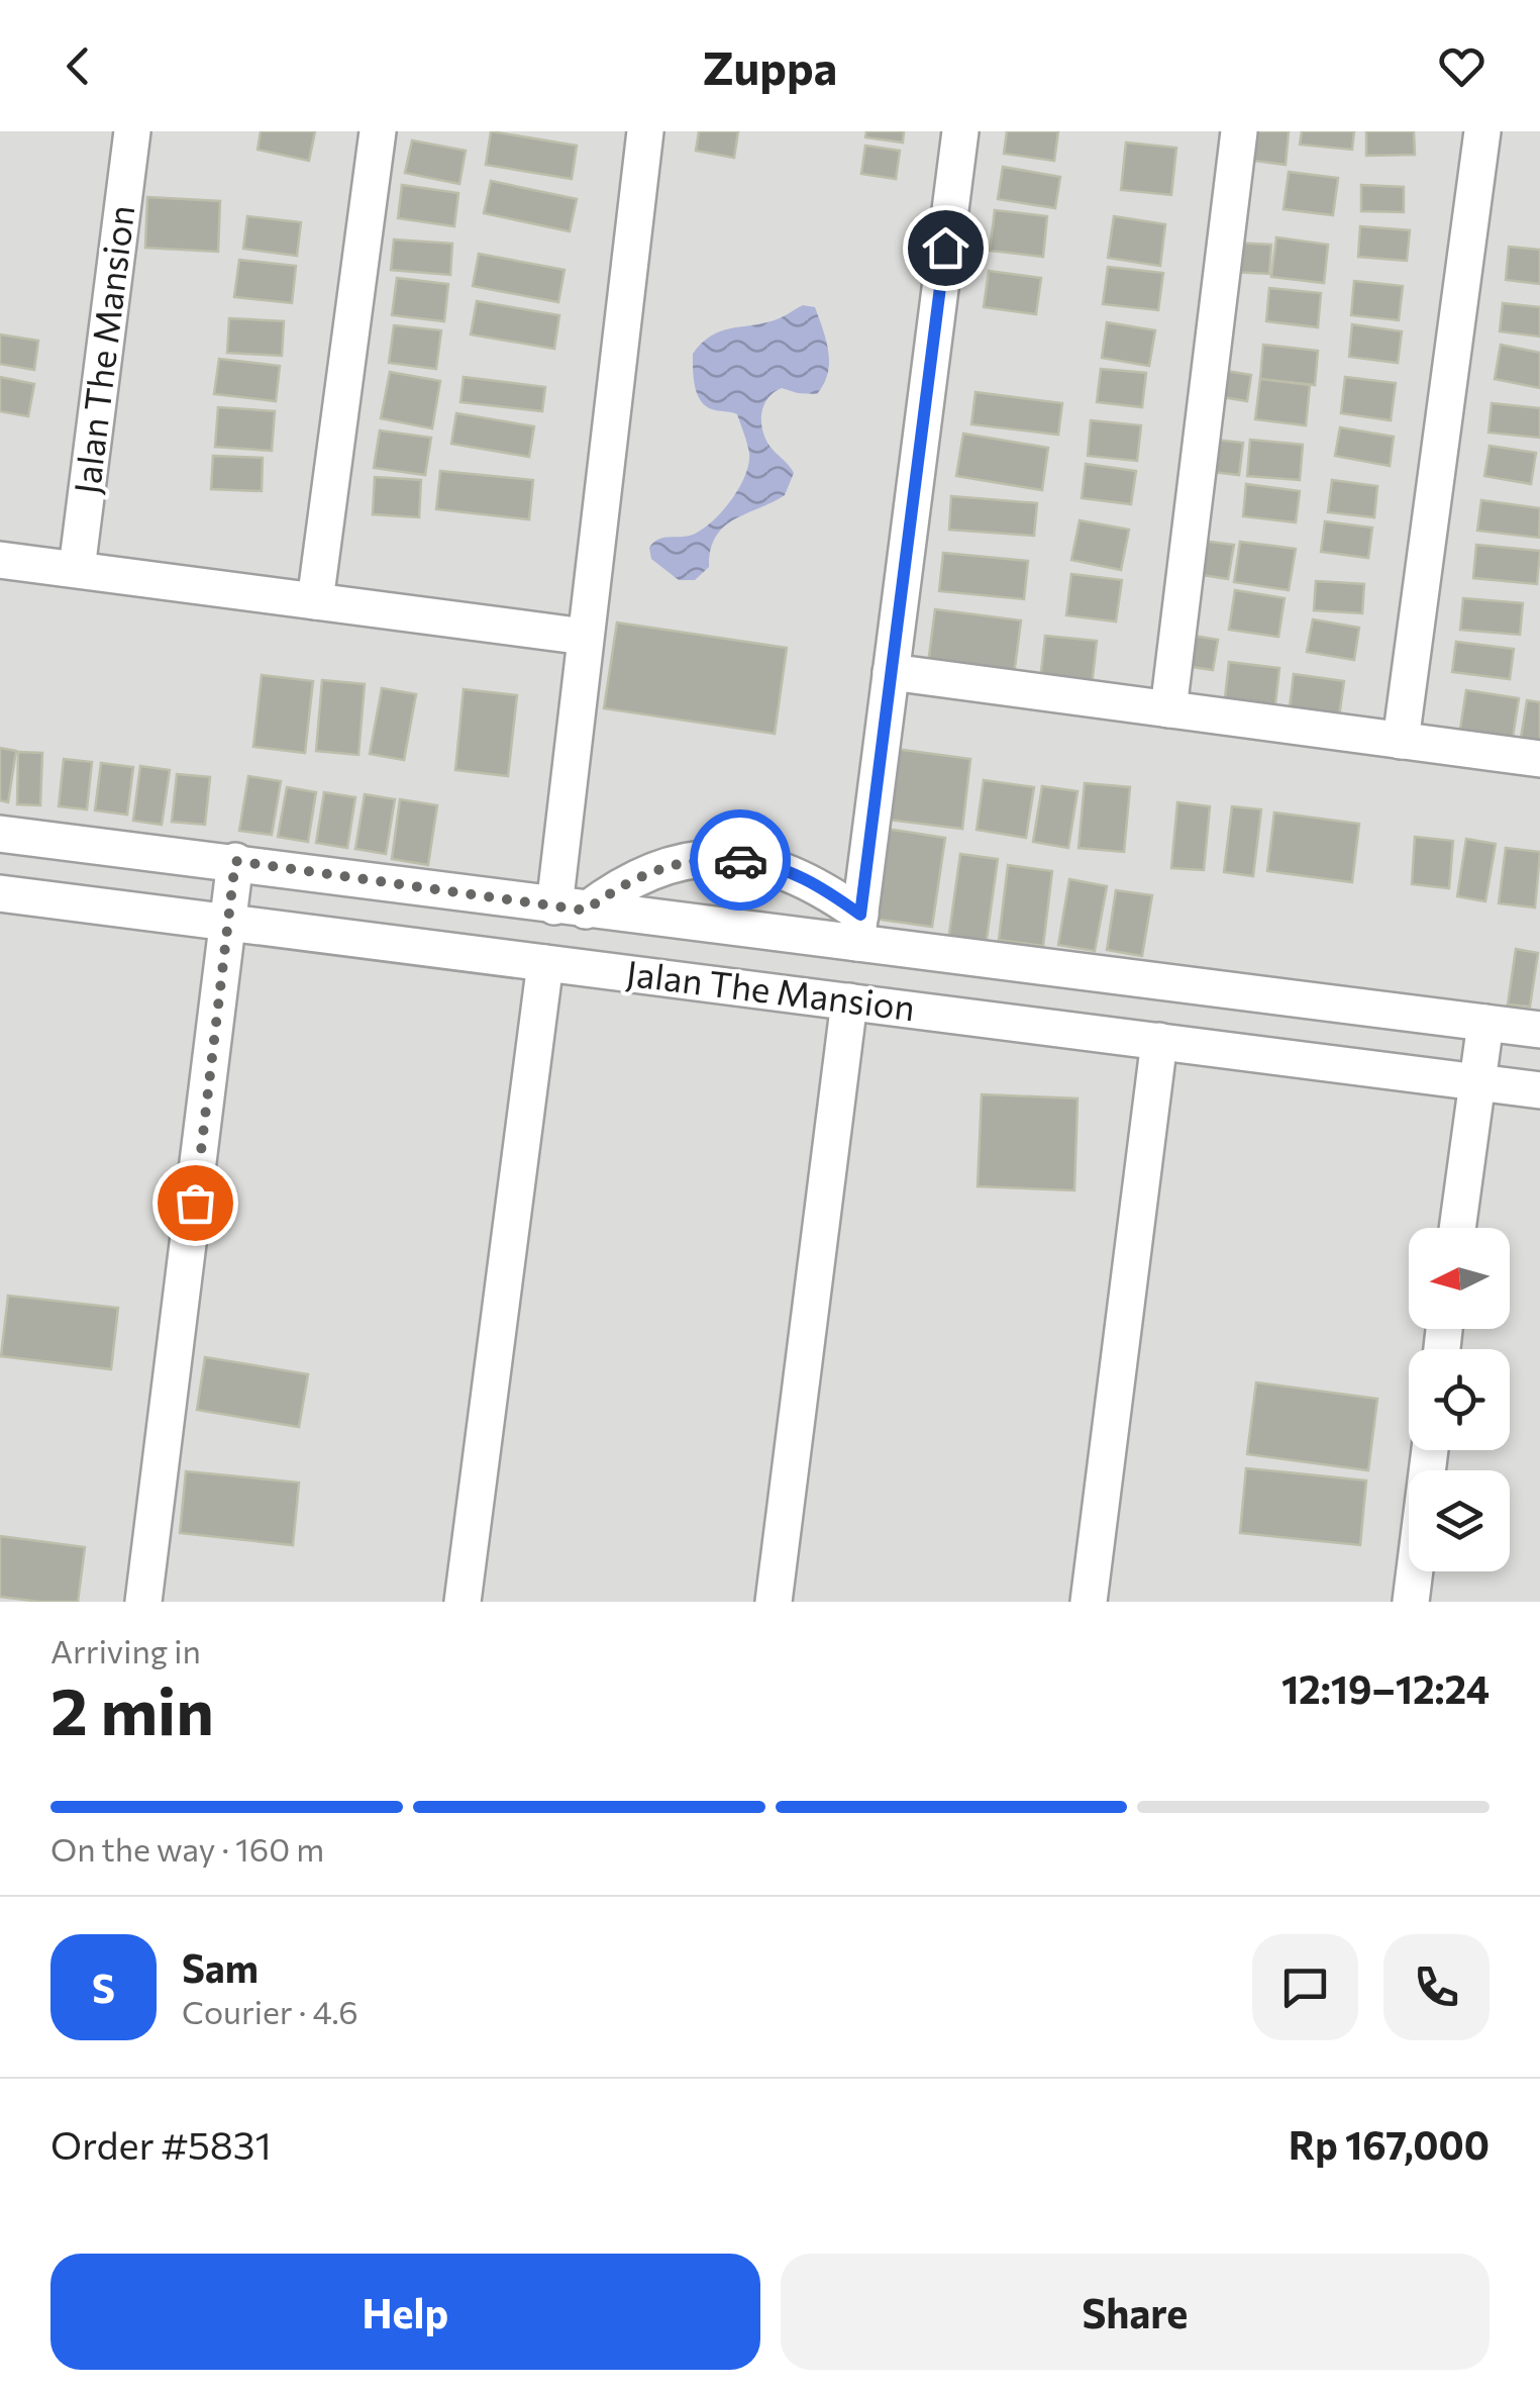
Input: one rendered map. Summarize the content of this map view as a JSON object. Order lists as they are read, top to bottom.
{
  "streets": {
    "street": ["Jalan The Mansion"]
  },
  "north": "left",
  "page": {
    "header": "Zuppa",
    "heading": ["2 min", "Arriving in", "12:19–12:24"],
    "panel": [
      "Sam",
      "Courier · 4.6",
      "Order #5831",
      "Rp 167,000"
    ],
    "bar": "On the way · 160 m",
    "round": "S",
    "buttons": ["Help", "Share"]
  }
}
